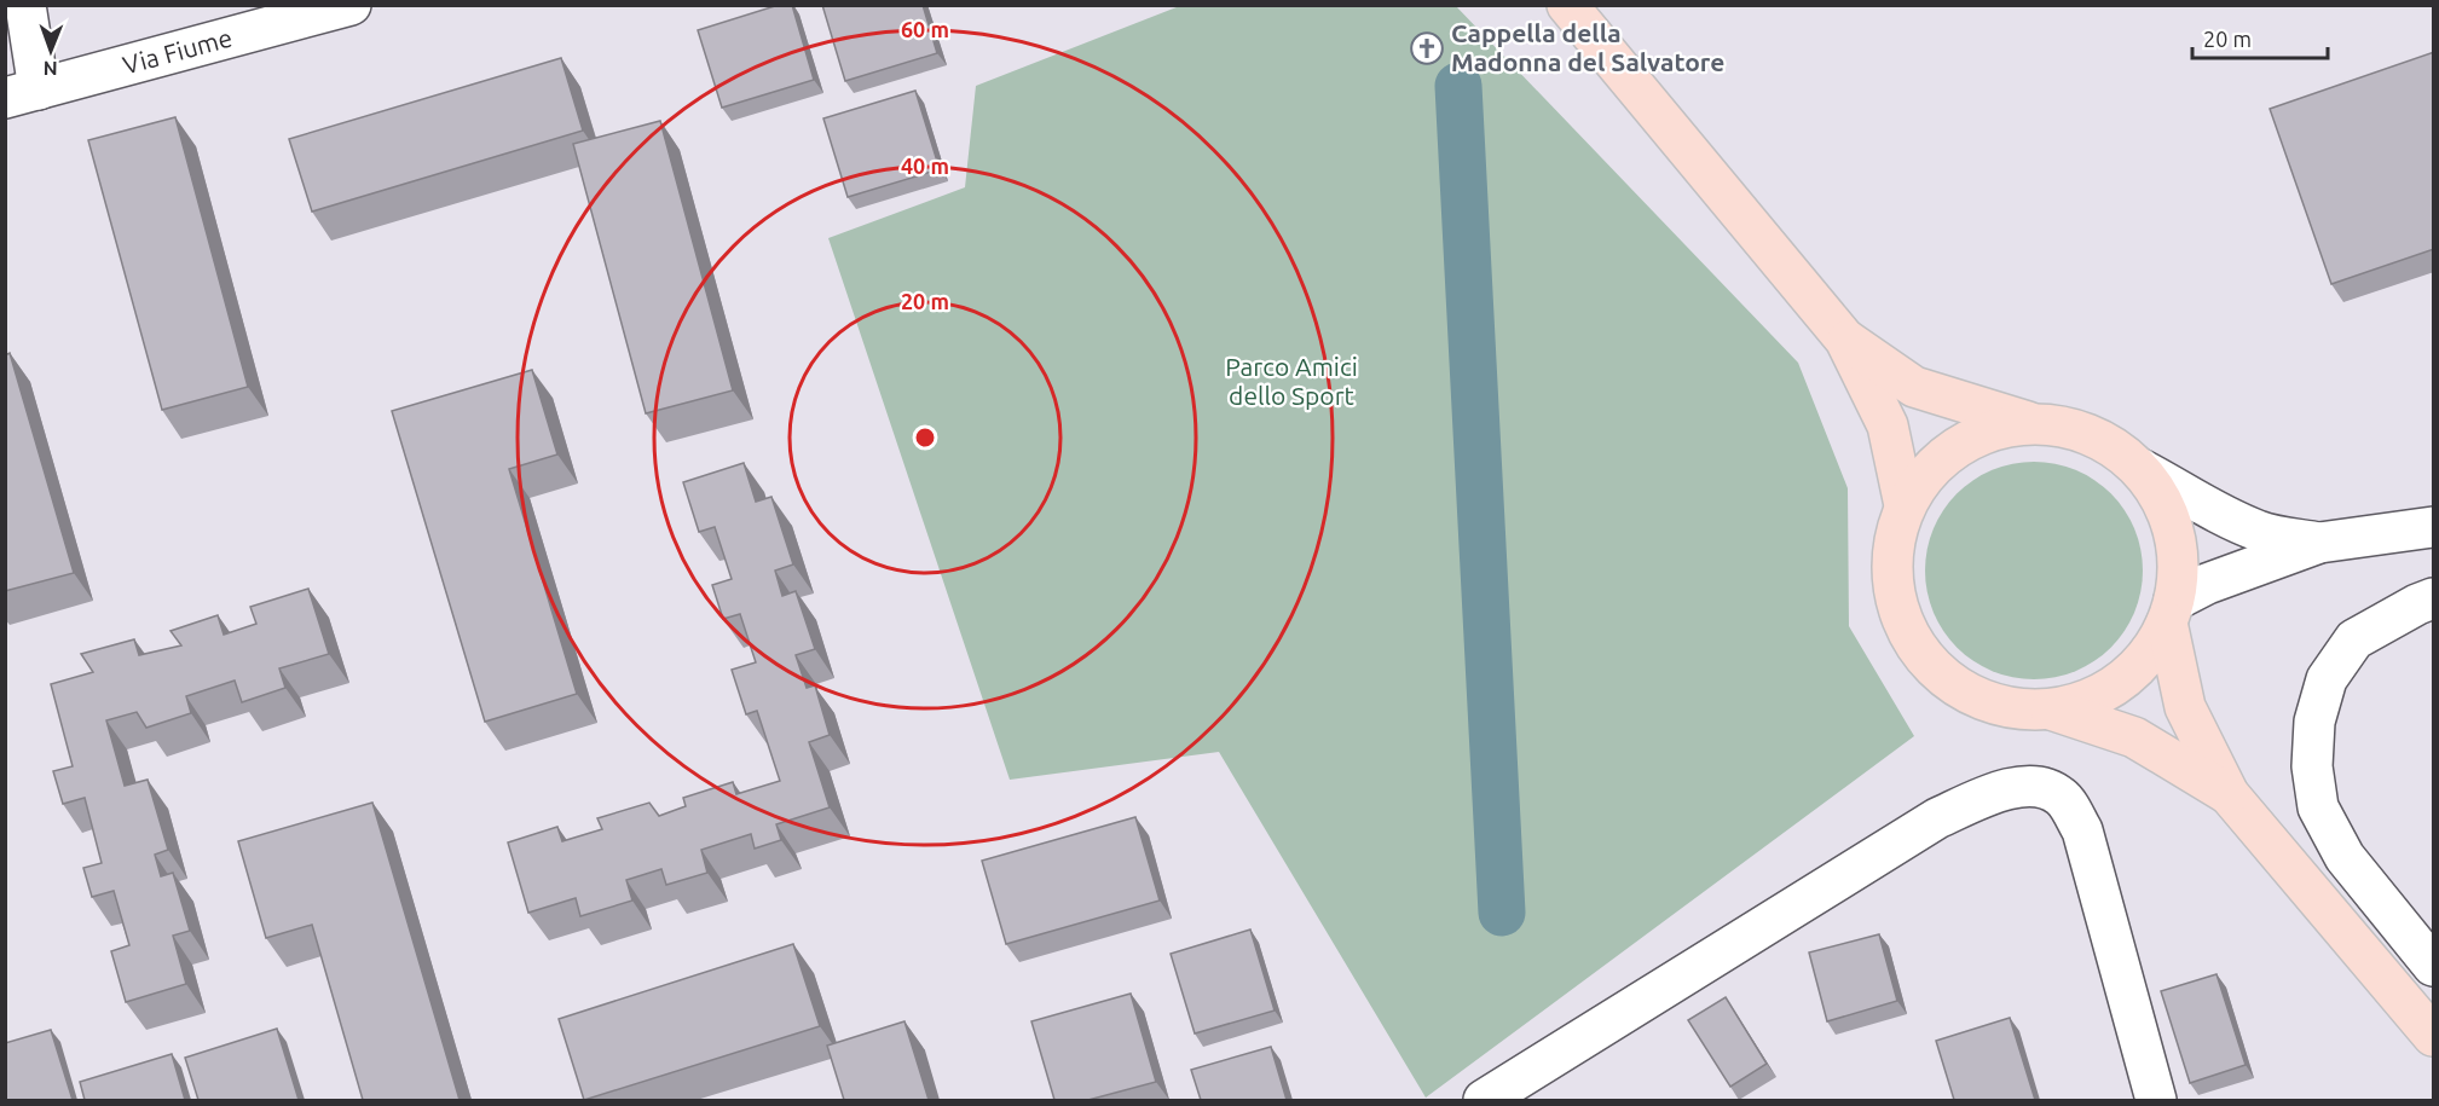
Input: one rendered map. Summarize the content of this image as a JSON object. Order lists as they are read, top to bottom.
{
  "streets": {
    "street": ["Via Fiume"]
  },
  "parks": ["Parco Amici dello Sport"],
  "places": {
    "church": ["Cappella della Madonna del Salvatore"]
  },
  "scale_bar": "20 m",
  "north": "bottom",
  "rings": ["60 m", "40 m", "20 m"]
}
